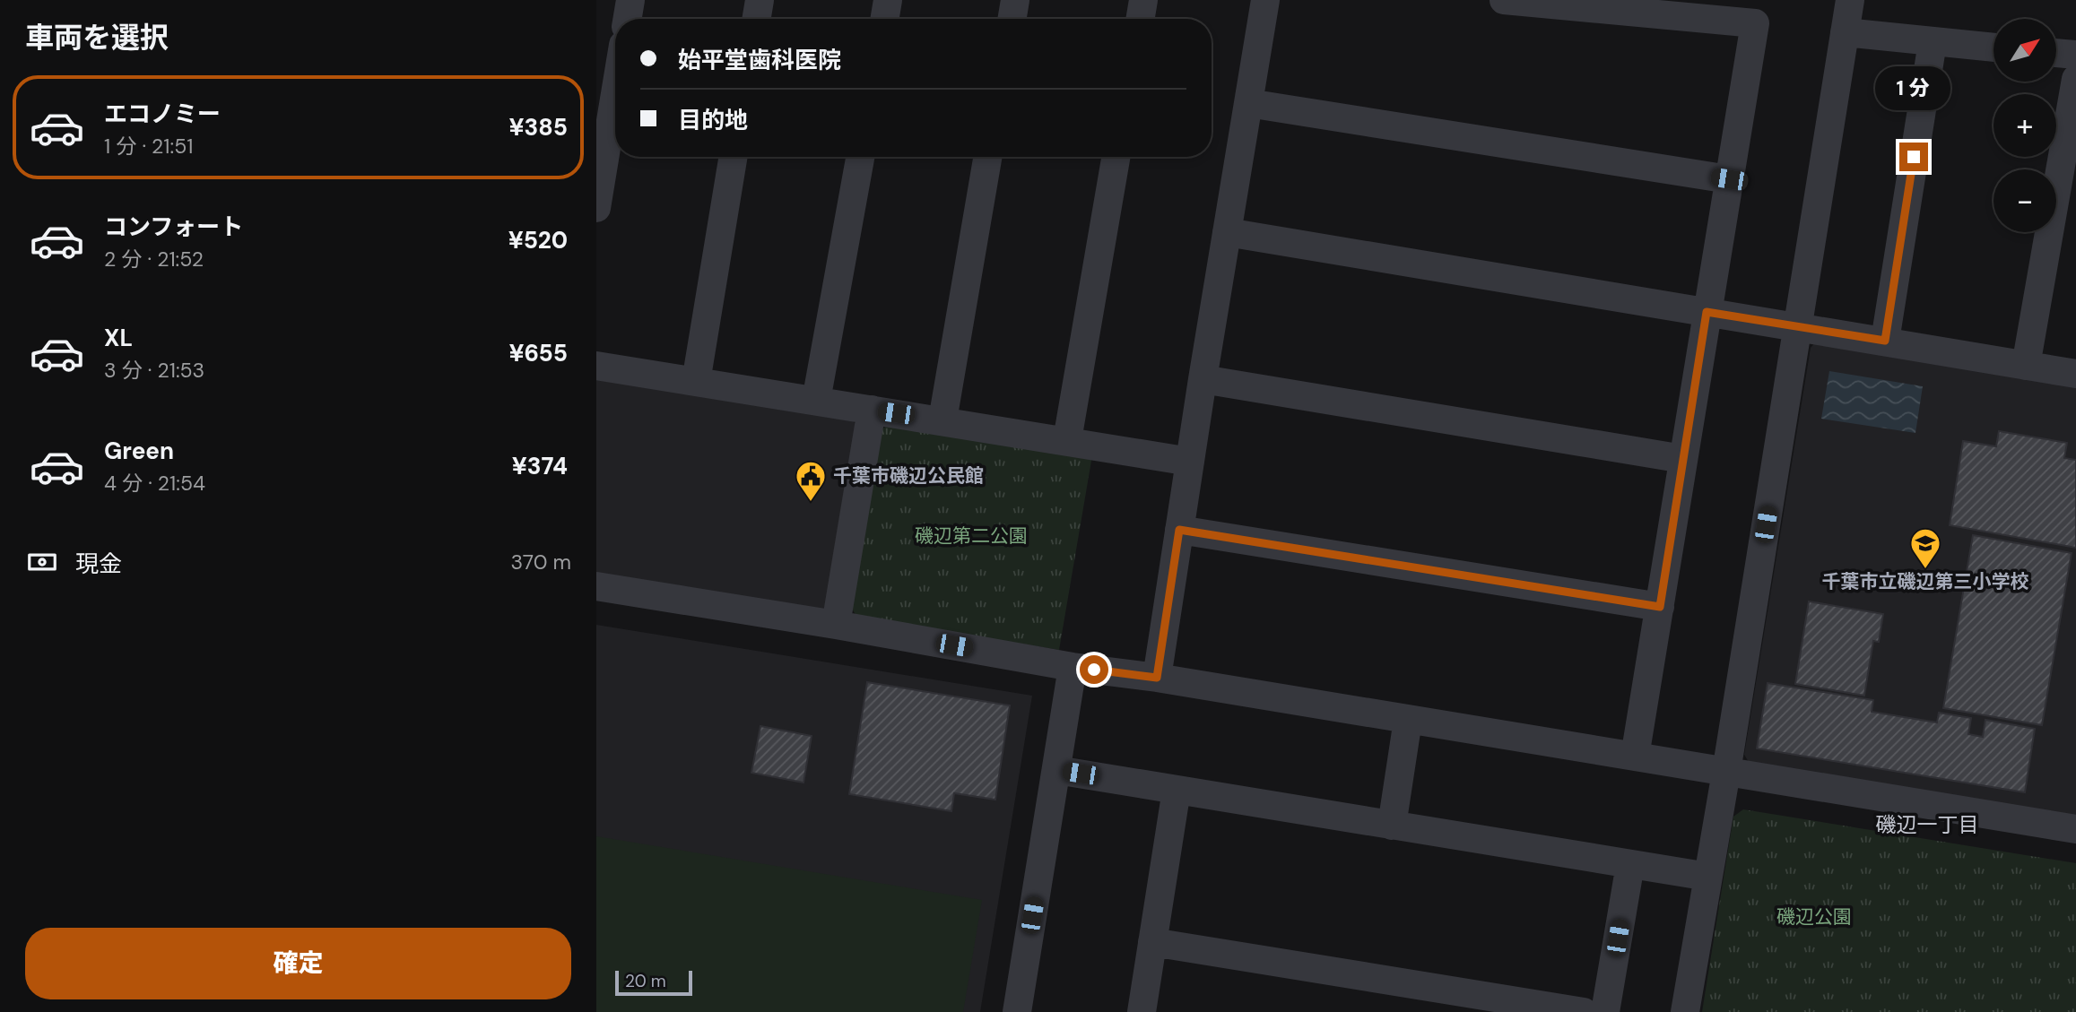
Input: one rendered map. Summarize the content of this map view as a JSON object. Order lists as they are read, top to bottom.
{
  "districts": ["磯辺一丁目"],
  "parks": ["磯辺第二公園", "磯辺公園"],
  "places": {
    "public building": ["千葉市磯辺公民館"],
    "school or university": ["千葉市立磯辺第三小学校"]
  },
  "scale_bar": "20 m",
  "north": "top right",
  "page": {
    "heading": "車両を選択",
    "map_buttons": ["+", "−"],
    "banner": ["始平堂歯科医院", "目的地"],
    "bubble": "1 分",
    "list": [
      {
        "name": "エコノミー",
        "note": "1 分 · 21:51",
        "value": "¥385"
      },
      {
        "name": "コンフォート",
        "note": "2 分 · 21:52",
        "value": "¥520"
      },
      {
        "name": "XL",
        "note": "3 分 · 21:53",
        "value": "¥655"
      },
      {
        "name": "Green",
        "note": "4 分 · 21:54",
        "value": "¥374"
      }
    ],
    "pay": ["現金", "370 m"],
    "buttons": "確定",
    "scale": "20 m"
  }
}
